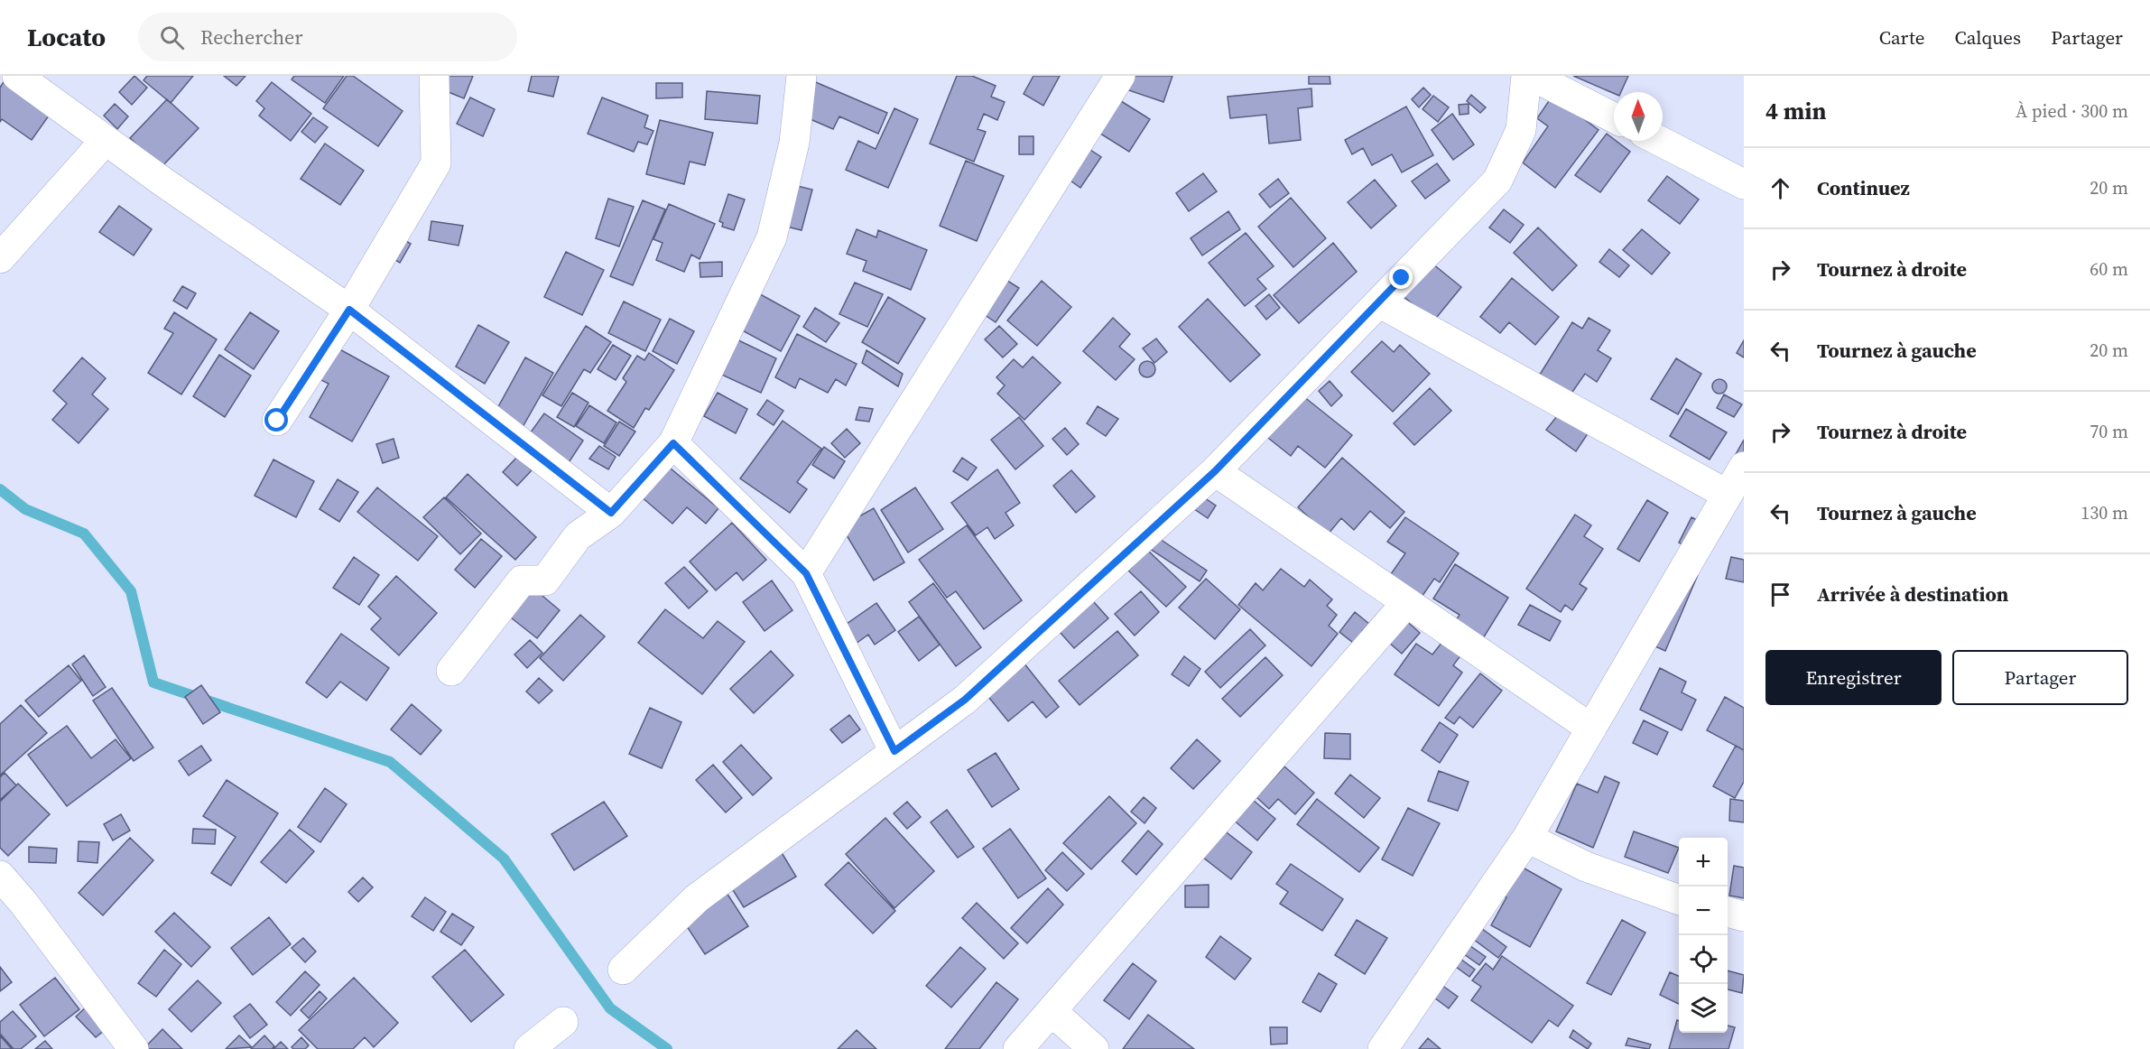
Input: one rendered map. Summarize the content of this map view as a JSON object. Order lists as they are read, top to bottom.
{
  "north": "top",
  "page": {
    "header": "Locato",
    "search": "Rechercher",
    "nav": ["Carte", "Calques", "Partager"],
    "heading": ["4 min", "À pied · 300 m"],
    "list": [
      ["Continuez", "20 m"],
      ["Tournez à droite", "60 m"],
      ["Tournez à gauche", "20 m"],
      ["Tournez à droite", "70 m"],
      ["Tournez à gauche", "130 m"],
      "Arrivée à destination"
    ],
    "buttons": ["Enregistrer", "Partager"],
    "map_buttons": ["+", "−"]
  }
}
